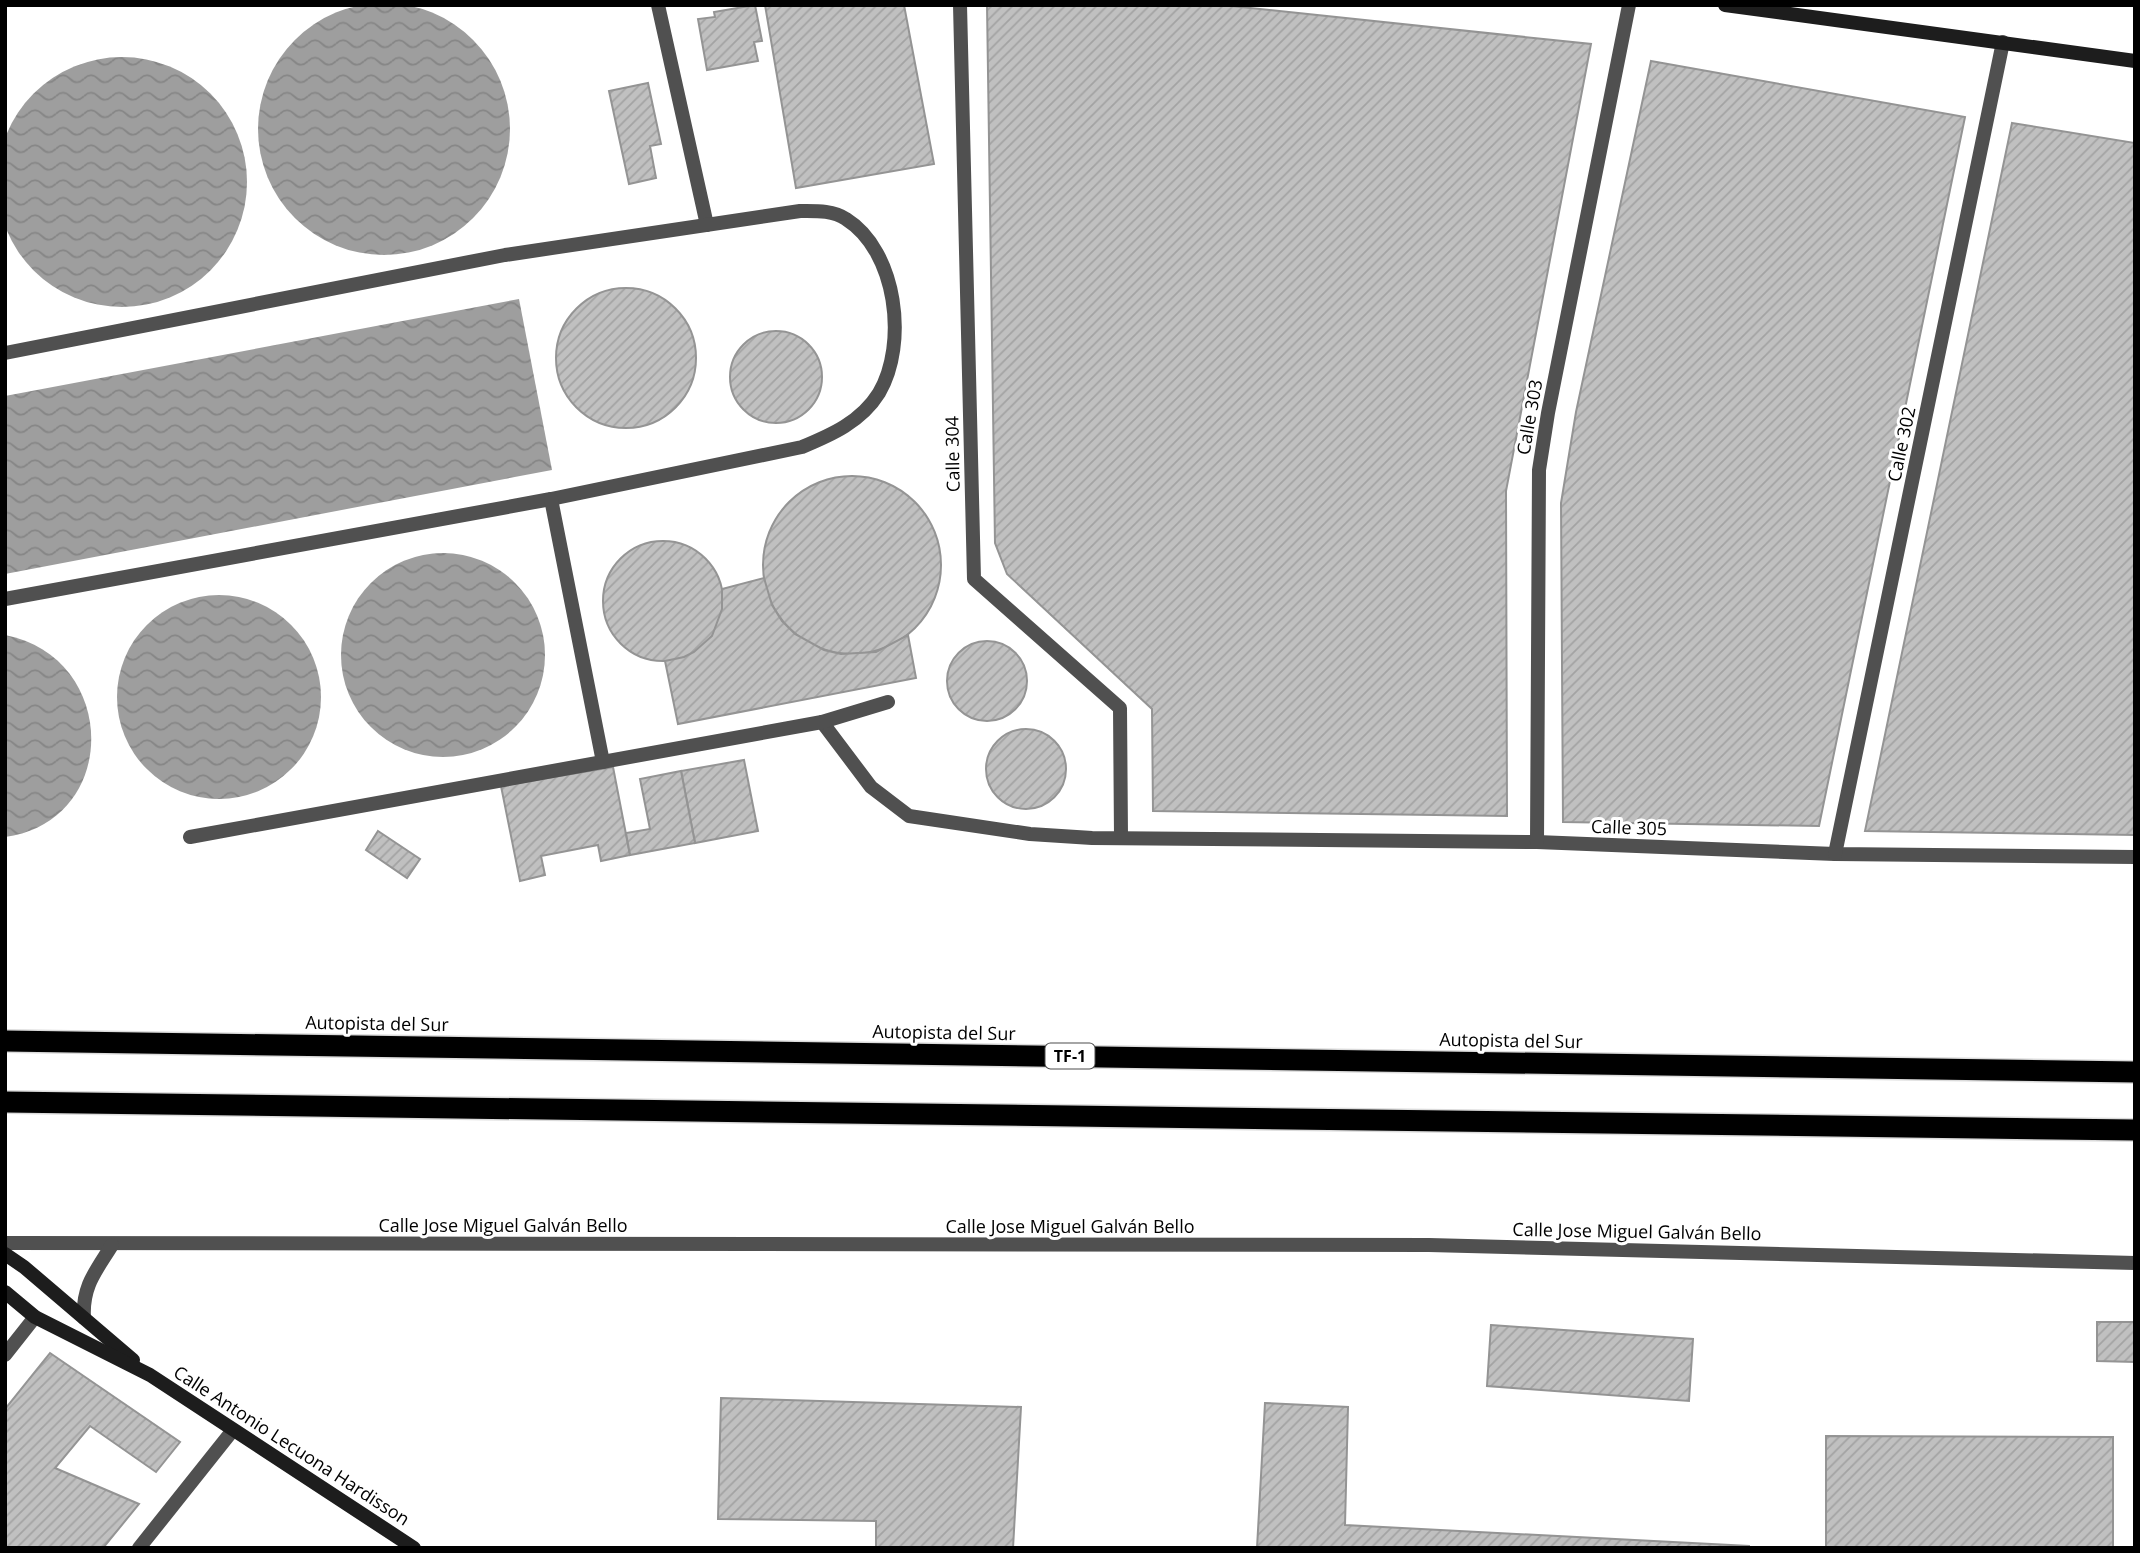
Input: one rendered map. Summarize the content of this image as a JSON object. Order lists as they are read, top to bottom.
{
  "streets": {
    "highway": ["Autopista del Sur", "TF-1"],
    "street": [
      "Calle 303",
      "Calle 302",
      "Calle 304",
      "Calle 305",
      "Calle Jose Miguel Galván Bello",
      "Calle Antonio Lecuona Hardisson"
    ]
  },
  "crossings": [
    ["Calle 303", "Calle 305"],
    ["Calle 302", "Calle 305"],
    ["Calle 304", "Calle 305"]
  ]
}
